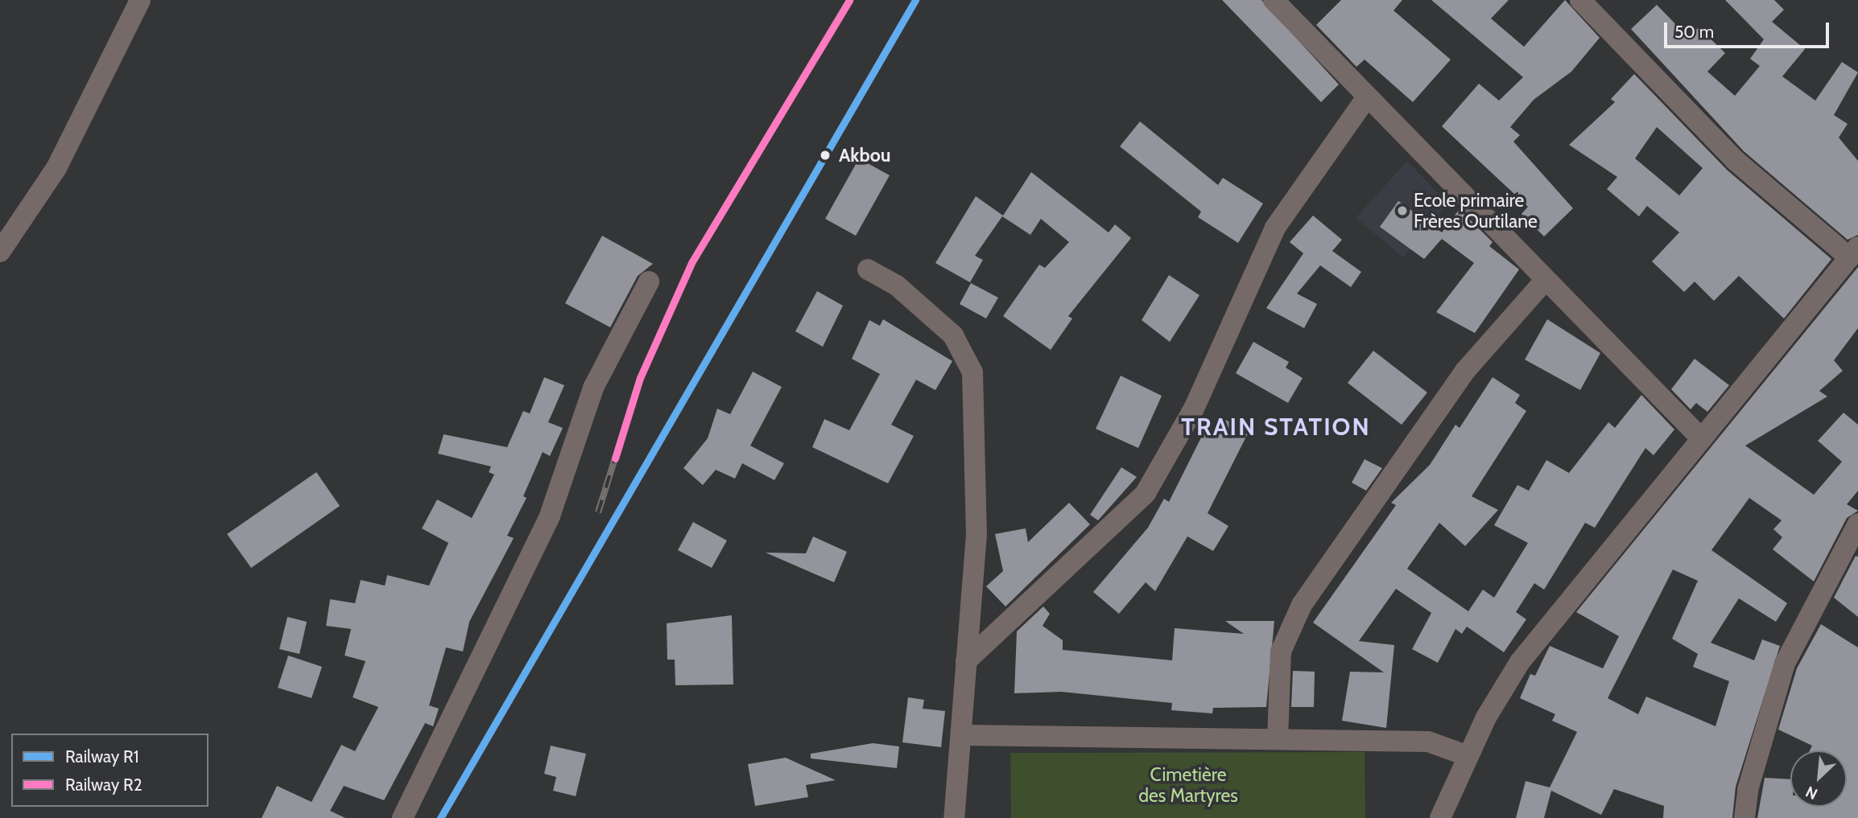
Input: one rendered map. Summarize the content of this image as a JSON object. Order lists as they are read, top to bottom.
{
  "districts": ["TRAIN STATION"],
  "parks": ["Cimetière des Martyres"],
  "places": ["Akbou", "Ecole primaire Frères Ourtilane"],
  "lines": ["rail line R1", "rail line R2"],
  "legend": ["Railway R1", "Railway R2"],
  "scale_bar": "50 m",
  "north": "bottom left"
}
